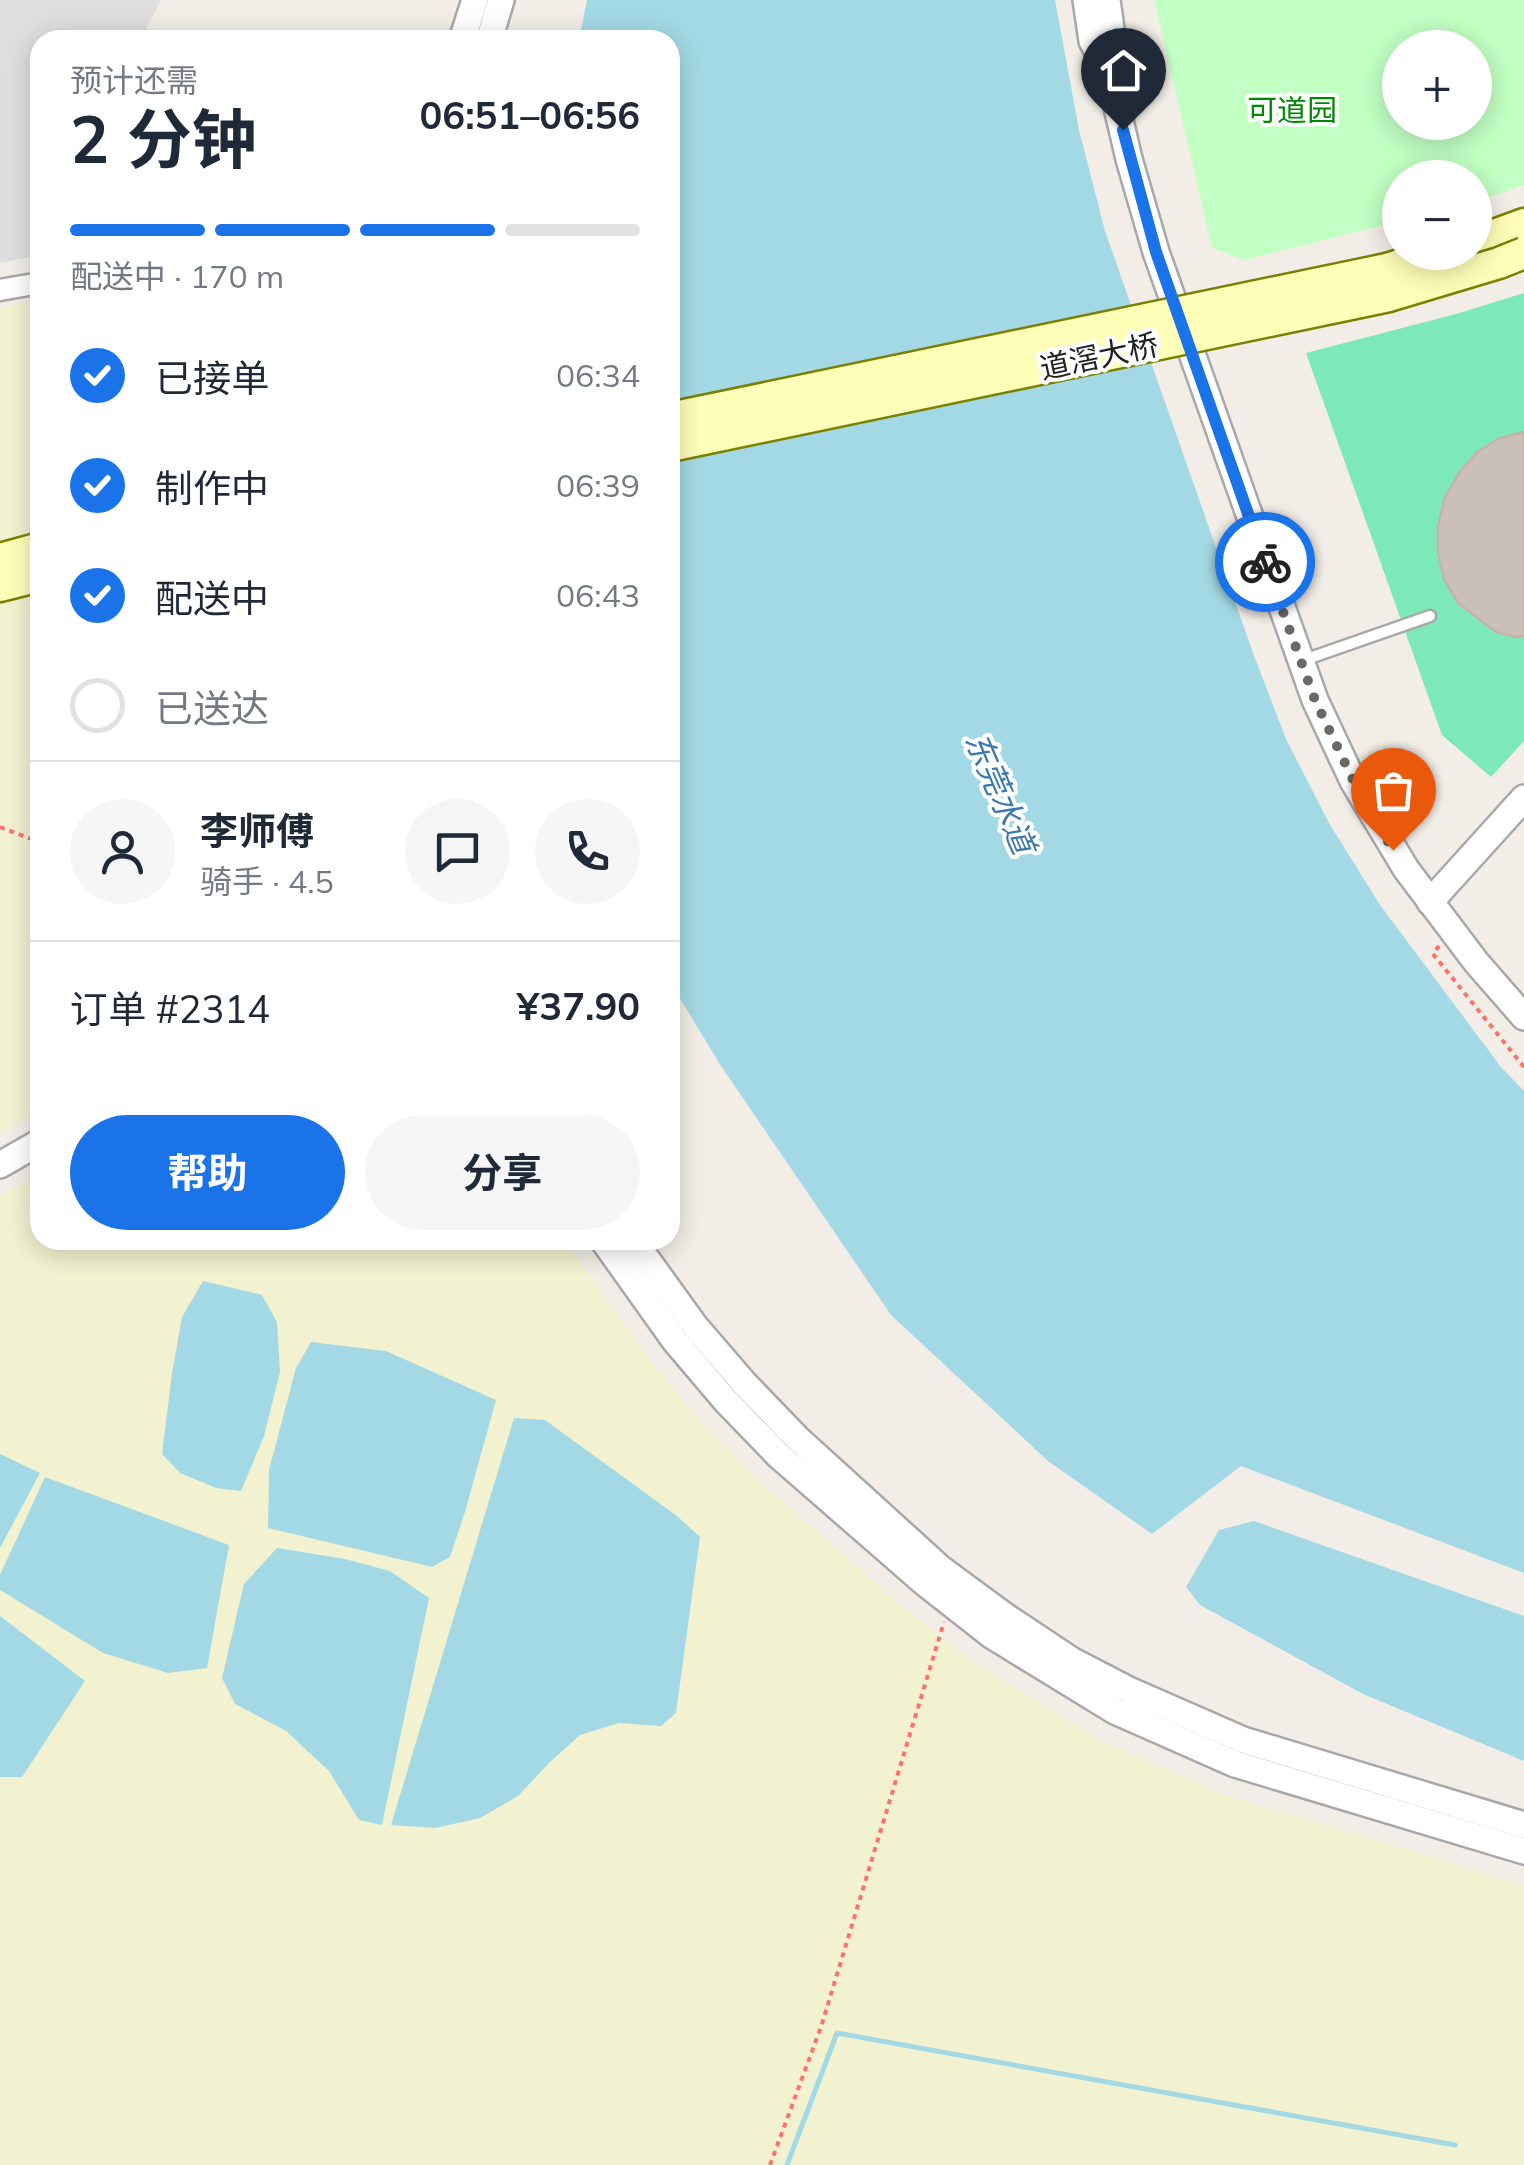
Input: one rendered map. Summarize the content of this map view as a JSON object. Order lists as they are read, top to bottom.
{
  "streets": {
    "main road": ["道滘大桥"]
  },
  "water": ["东莞水道"],
  "parks": ["可道园"],
  "page": {
    "map_buttons": ["+", "−"],
    "heading": ["2 分钟", "预计还需", "06:51–06:56"],
    "panel": [
      "李师傅",
      "骑手 · 4.5",
      "订单 #2314",
      "¥37.90"
    ],
    "bar": "配送中 · 170 m",
    "list": [
      ["已接单", "06:34"],
      ["制作中", "06:39"],
      ["配送中", "06:43"],
      "已送达"
    ],
    "buttons": ["帮助", "分享"]
  }
}
